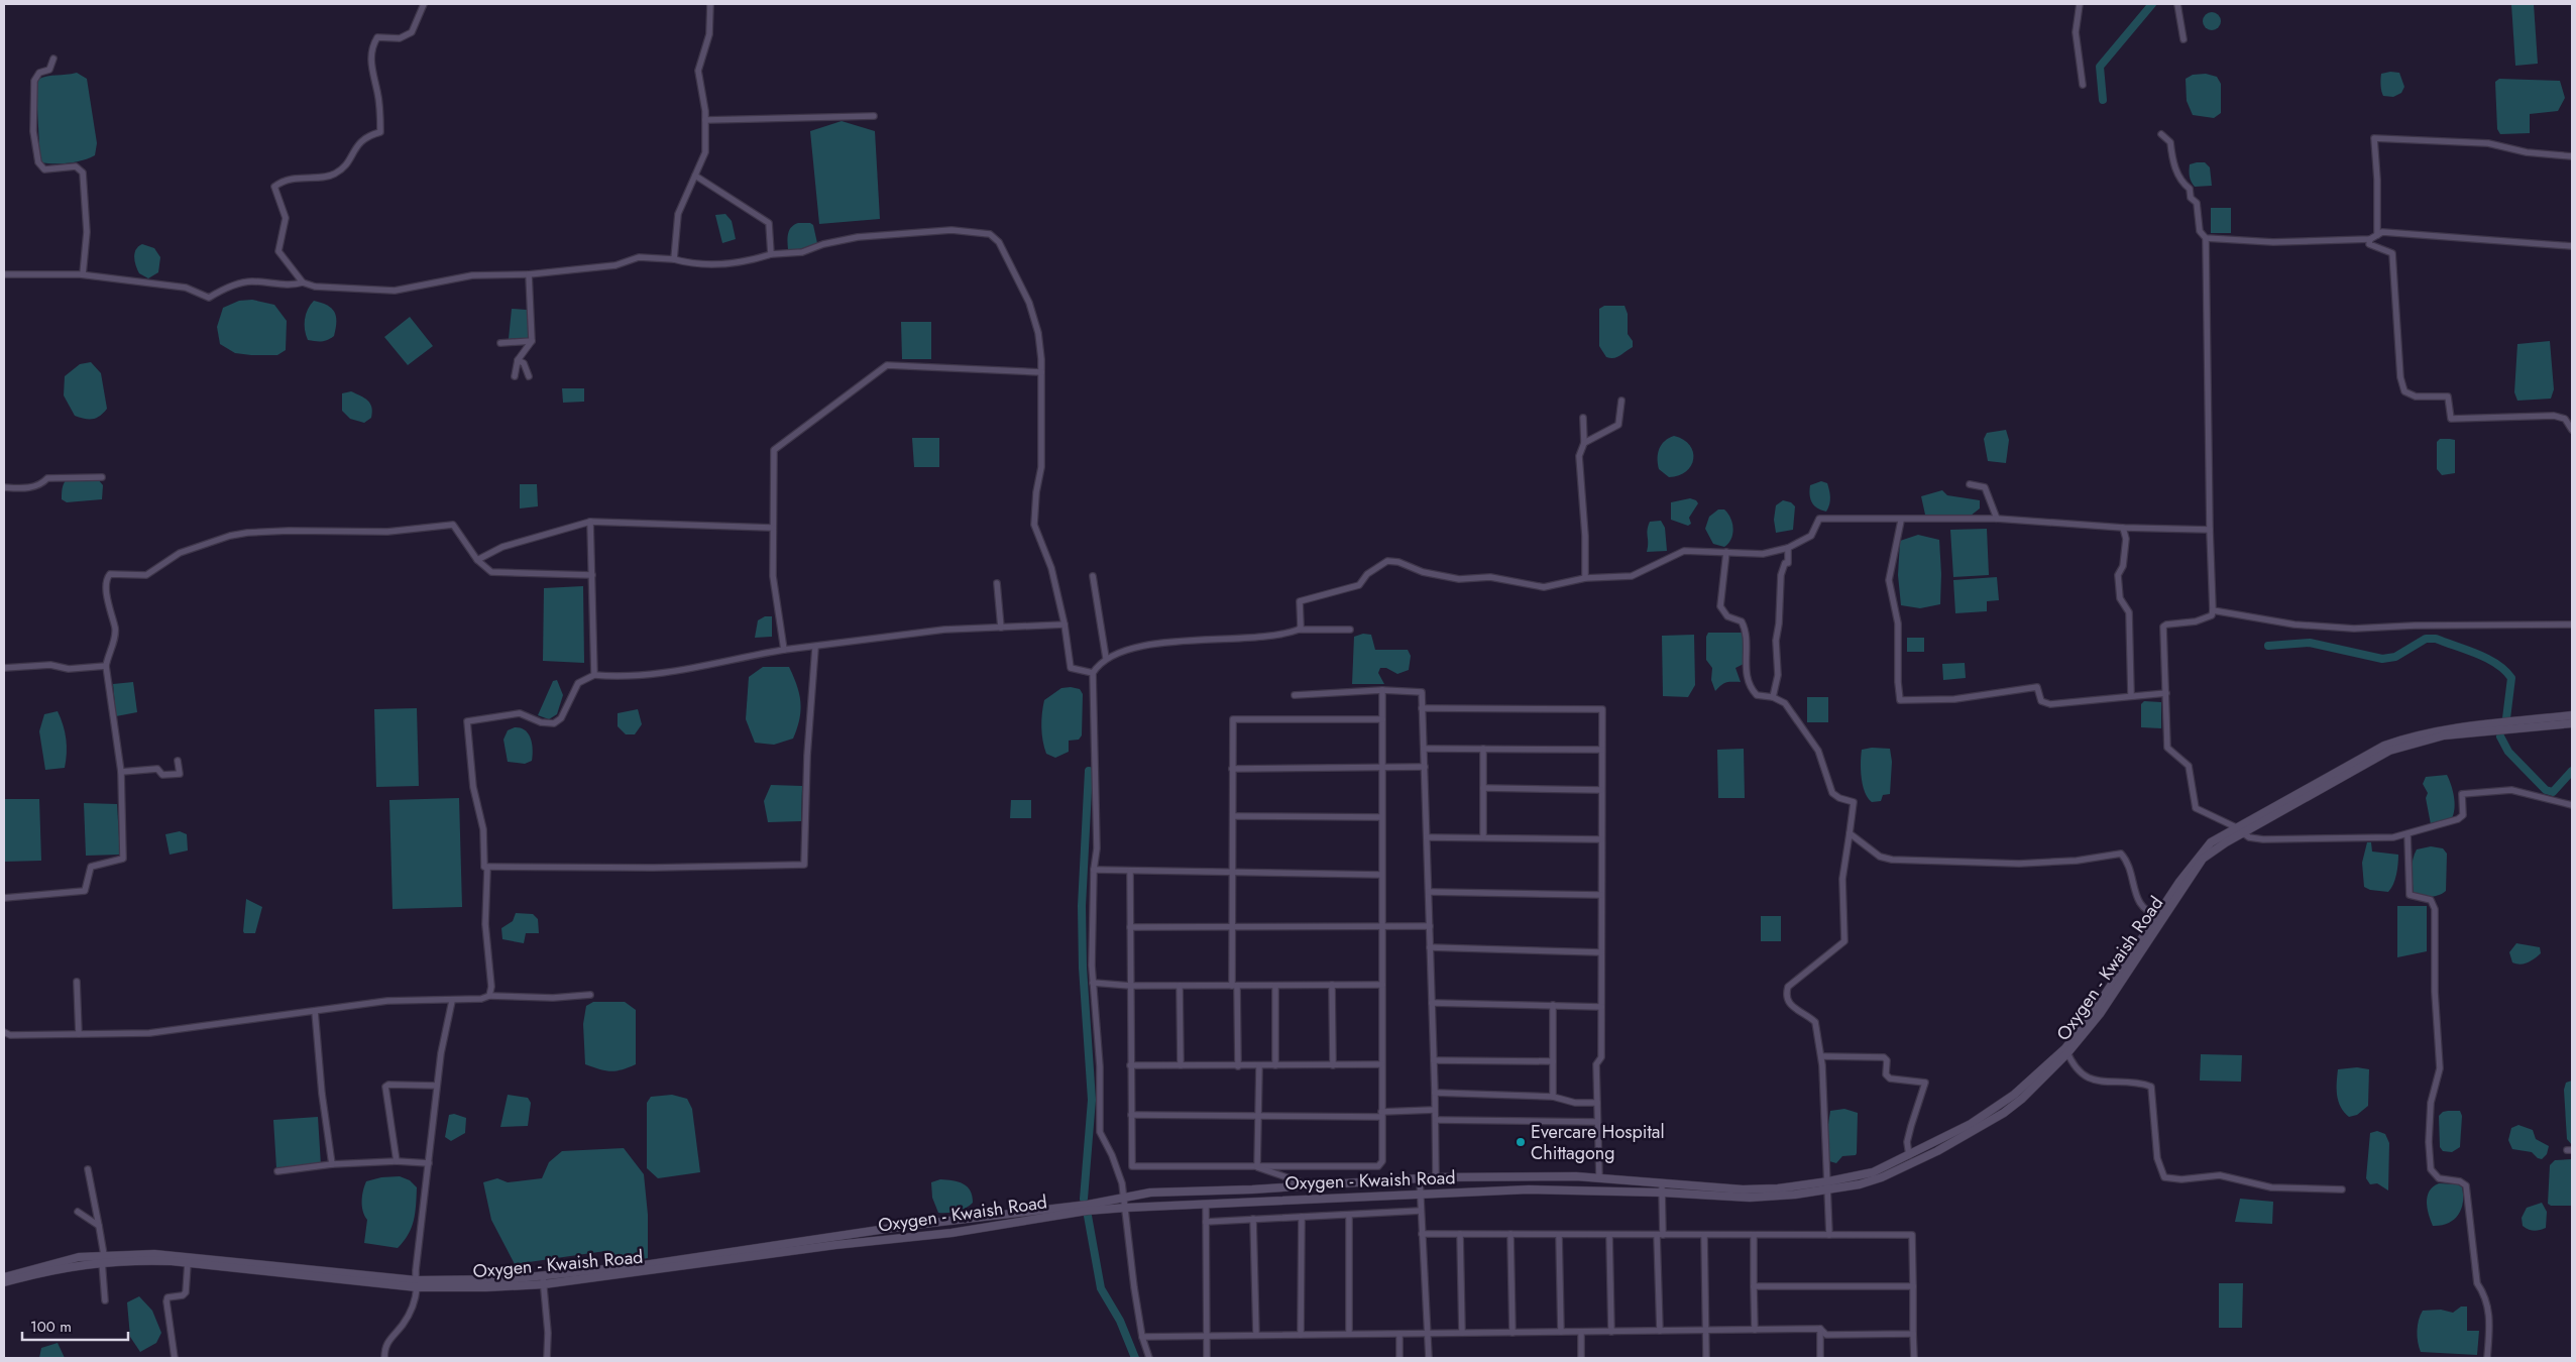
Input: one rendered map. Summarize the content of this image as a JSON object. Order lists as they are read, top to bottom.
{
  "streets": {
    "main road": ["Oxygen - Kwaish Road"]
  },
  "places": ["Evercare Hospital Chittagong"],
  "scale_bar": "100 m"
}
